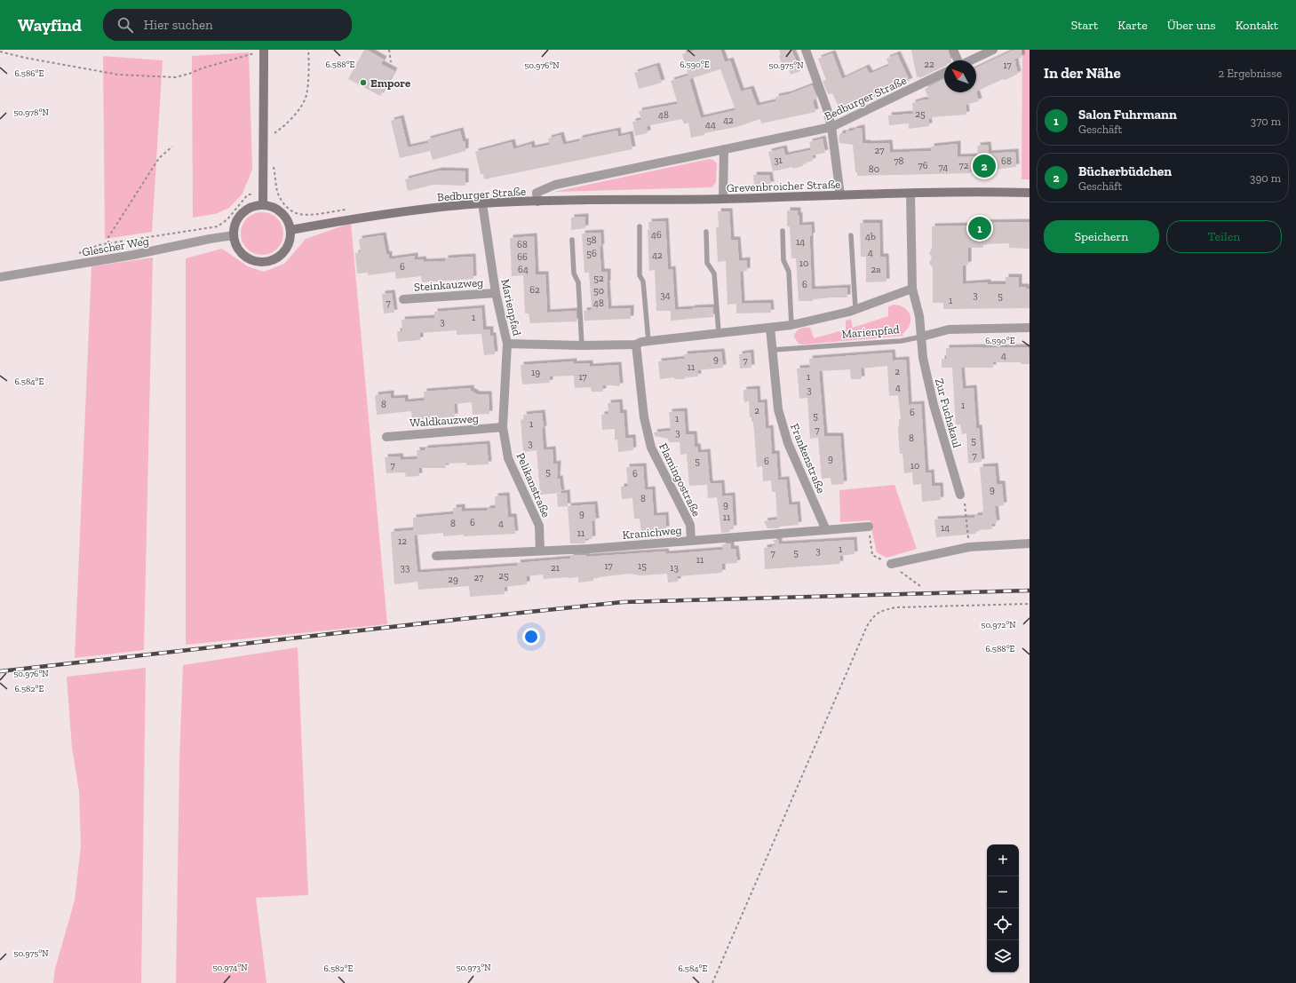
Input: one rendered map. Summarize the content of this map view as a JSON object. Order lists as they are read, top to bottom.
{
  "streets": {
    "main road": ["Bedburger Straße", "Grevenbroicher Straße"],
    "street": [
      "Glescher Weg",
      "Steinkauzweg",
      "Marienpfad",
      "Zur Fuchskaul",
      "Waldkauzweg",
      "Frankenstraße",
      "Flamingostraße",
      "Pelikanstraße",
      "Kranichweg"
    ]
  },
  "crossings": [
    ["Bedburger Straße", "Grevenbroicher Straße"],
    ["Bedburger Straße", "Glescher Weg"],
    ["Bedburger Straße", "Marienpfad"],
    ["Steinkauzweg", "Marienpfad"],
    ["Marienpfad", "Zur Fuchskaul"],
    ["Marienpfad", "Frankenstraße"],
    ["Marienpfad", "Flamingostraße"],
    ["Marienpfad", "Pelikanstraße"],
    ["Waldkauzweg", "Pelikanstraße"],
    ["Frankenstraße", "Kranichweg"],
    ["Flamingostraße", "Kranichweg"],
    ["Pelikanstraße", "Kranichweg"]
  ],
  "places": ["Empore"],
  "house_numbers": [
    "22",
    "17",
    "25",
    "48",
    "42",
    "44",
    "27",
    "31",
    "78",
    "68",
    "76",
    "72",
    "74",
    "80",
    "46",
    "4b",
    "58",
    "14",
    "68",
    "4",
    "56",
    "42",
    "66",
    "10",
    "6",
    "64",
    "2a",
    "52",
    "6",
    "62",
    "50",
    "34",
    "3",
    "5",
    "1",
    "7",
    "48",
    "1",
    "3",
    "4",
    "9",
    "7",
    "11",
    "2",
    "19",
    "17",
    "1",
    "4",
    "3",
    "8",
    "1",
    "2",
    "6",
    "5",
    "1",
    "1",
    "7",
    "3",
    "8",
    "5",
    "3",
    "7",
    "9",
    "5",
    "6",
    "7",
    "10",
    "5",
    "6",
    "9",
    "8",
    "9",
    "9",
    "11",
    "6",
    "8",
    "4",
    "14",
    "11",
    "12",
    "1",
    "3",
    "5",
    "7",
    "11",
    "17",
    "15",
    "33",
    "21",
    "13",
    "25",
    "27",
    "29"
  ],
  "north": "top left",
  "page": {
    "header": "Wayfind",
    "search": "Hier suchen",
    "nav": [
      "Start",
      "Karte",
      "Über uns",
      "Kontakt"
    ],
    "heading": ["In der Nähe", "2 Ergebnisse"],
    "list": [
      {
        "mark": "1",
        "name": "Salon Fuhrmann",
        "note": "Geschäft",
        "value": "370 m"
      },
      {
        "mark": "2",
        "name": "Bücherbüdchen",
        "note": "Geschäft",
        "value": "390 m"
      }
    ],
    "pins": ["2", "1"],
    "buttons": ["Speichern", "Teilen"],
    "map_buttons": ["+", "−"]
  },
  "coordinates": [
    "6.588°E",
    "6.590°E",
    "50.976°N",
    "50.975°N",
    "6.586°E",
    "50.978°N",
    "6.584°E",
    "50.972°N",
    "6.582°E",
    "50.974°N",
    "50.973°N"
  ]
}
